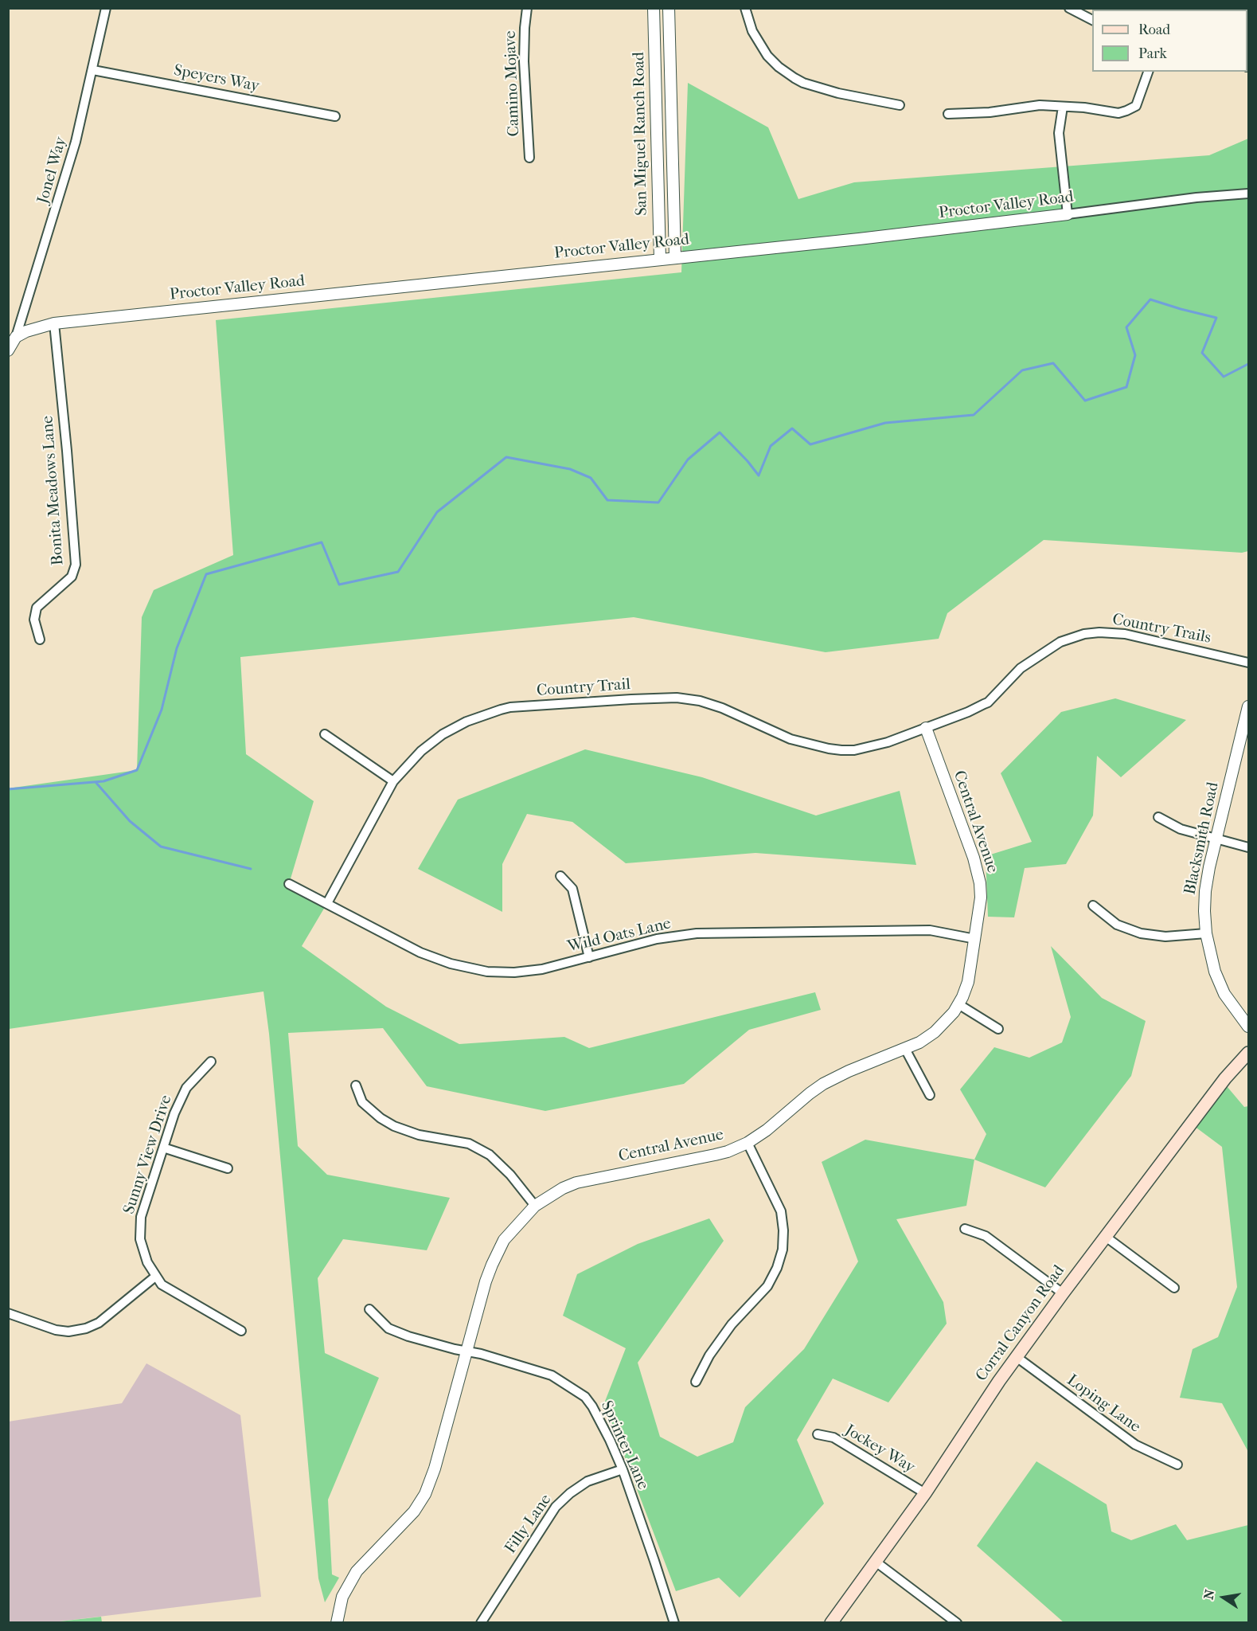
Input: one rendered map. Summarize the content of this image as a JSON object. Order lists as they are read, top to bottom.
{
  "streets": {
    "main road": ["Corral Canyon Road"],
    "street": [
      "Speyers Way",
      "Camino Mojave",
      "San Miguel Ranch Road",
      "Jonel Way",
      "Proctor Valley Road",
      "Bonita Meadows Lane",
      "Country Trails",
      "Country Trail",
      "Central Avenue",
      "Blacksmith Road",
      "Wild Oats Lane",
      "Sunny View Drive",
      "Loping Lane",
      "Sprinter Lane",
      "Jockey Way",
      "Filly Lane"
    ]
  },
  "crossings": [
    ["Speyers Way", "Jonel Way"],
    ["San Miguel Ranch Road", "Proctor Valley Road"],
    ["Jonel Way", "Proctor Valley Road"],
    ["Proctor Valley Road", "Bonita Meadows Lane"],
    ["Country Trails", "Country Trail"],
    ["Country Trails", "Central Avenue"],
    ["Country Trail", "Central Avenue"],
    ["Country Trail", "Wild Oats Lane"],
    ["Central Avenue", "Wild Oats Lane"],
    ["Central Avenue", "Sprinter Lane"],
    ["Corral Canyon Road", "Loping Lane"],
    ["Corral Canyon Road", "Jockey Way"],
    ["Sprinter Lane", "Filly Lane"]
  ],
  "legend": ["Road", "Park"],
  "north": "left"
}
